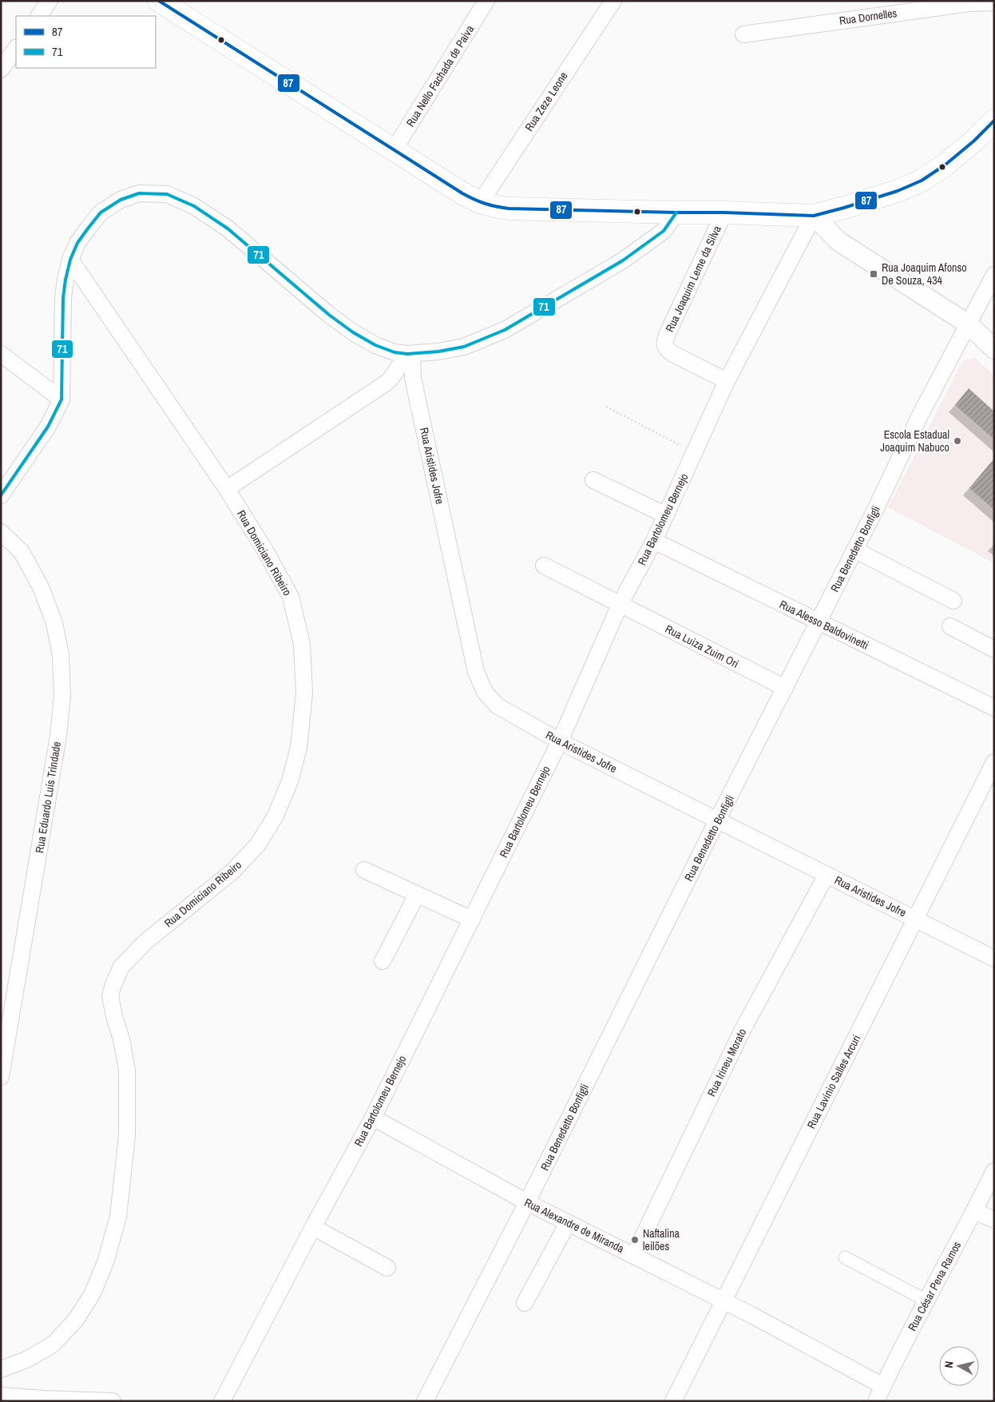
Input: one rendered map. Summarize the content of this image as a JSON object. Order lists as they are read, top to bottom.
{
  "streets": {
    "street": [
      "Rua Dornelles",
      "Rua Nello Fachada de Paiva",
      "Rua Zeze Leone",
      "Rua Joaquim Leme da Silva",
      "Rua Aristides Jofre",
      "Rua Bartolomeu Bernejo",
      "Rua Benedetto Bonfigli",
      "Rua Domiciano Ribeiro",
      "Rua Alesso Baldovinetti",
      "Rua Luiza Zuim Ori",
      "Rua Eduardo Luís Trindade",
      "Rua Irineu Morato",
      "Rua Lavínio Salles Arcuri",
      "Rua Alexandre de Miranda",
      "Rua César Pena Ramos"
    ]
  },
  "crossings": [
    ["Rua Joaquim Leme da Silva", "Rua Bartolomeu Bernejo"],
    ["Rua Aristides Jofre", "Rua Bartolomeu Bernejo"],
    ["Rua Aristides Jofre", "Rua Benedetto Bonfigli"],
    ["Rua Aristides Jofre", "Rua Irineu Morato"],
    ["Rua Aristides Jofre", "Rua Lavínio Salles Arcuri"],
    ["Rua Bartolomeu Bernejo", "Rua Alesso Baldovinetti"],
    ["Rua Bartolomeu Bernejo", "Rua Luiza Zuim Ori"],
    ["Rua Bartolomeu Bernejo", "Rua Alexandre de Miranda"],
    ["Rua Benedetto Bonfigli", "Rua Alesso Baldovinetti"],
    ["Rua Benedetto Bonfigli", "Rua Luiza Zuim Ori"],
    ["Rua Benedetto Bonfigli", "Rua Alexandre de Miranda"],
    ["Rua Irineu Morato", "Rua Alexandre de Miranda"],
    ["Rua Lavínio Salles Arcuri", "Rua Alexandre de Miranda"],
    ["Rua Alexandre de Miranda", "Rua César Pena Ramos"]
  ],
  "places": {
    "transit": ["Rua Joaquim Afonso De Souza, 434"],
    "other": ["Escola Estadual Joaquim Nabuco", "Naftalina leilões"]
  },
  "lines": ["transit line 87", "transit line 71"],
  "legend": ["87", "71"],
  "north": "left"
}
